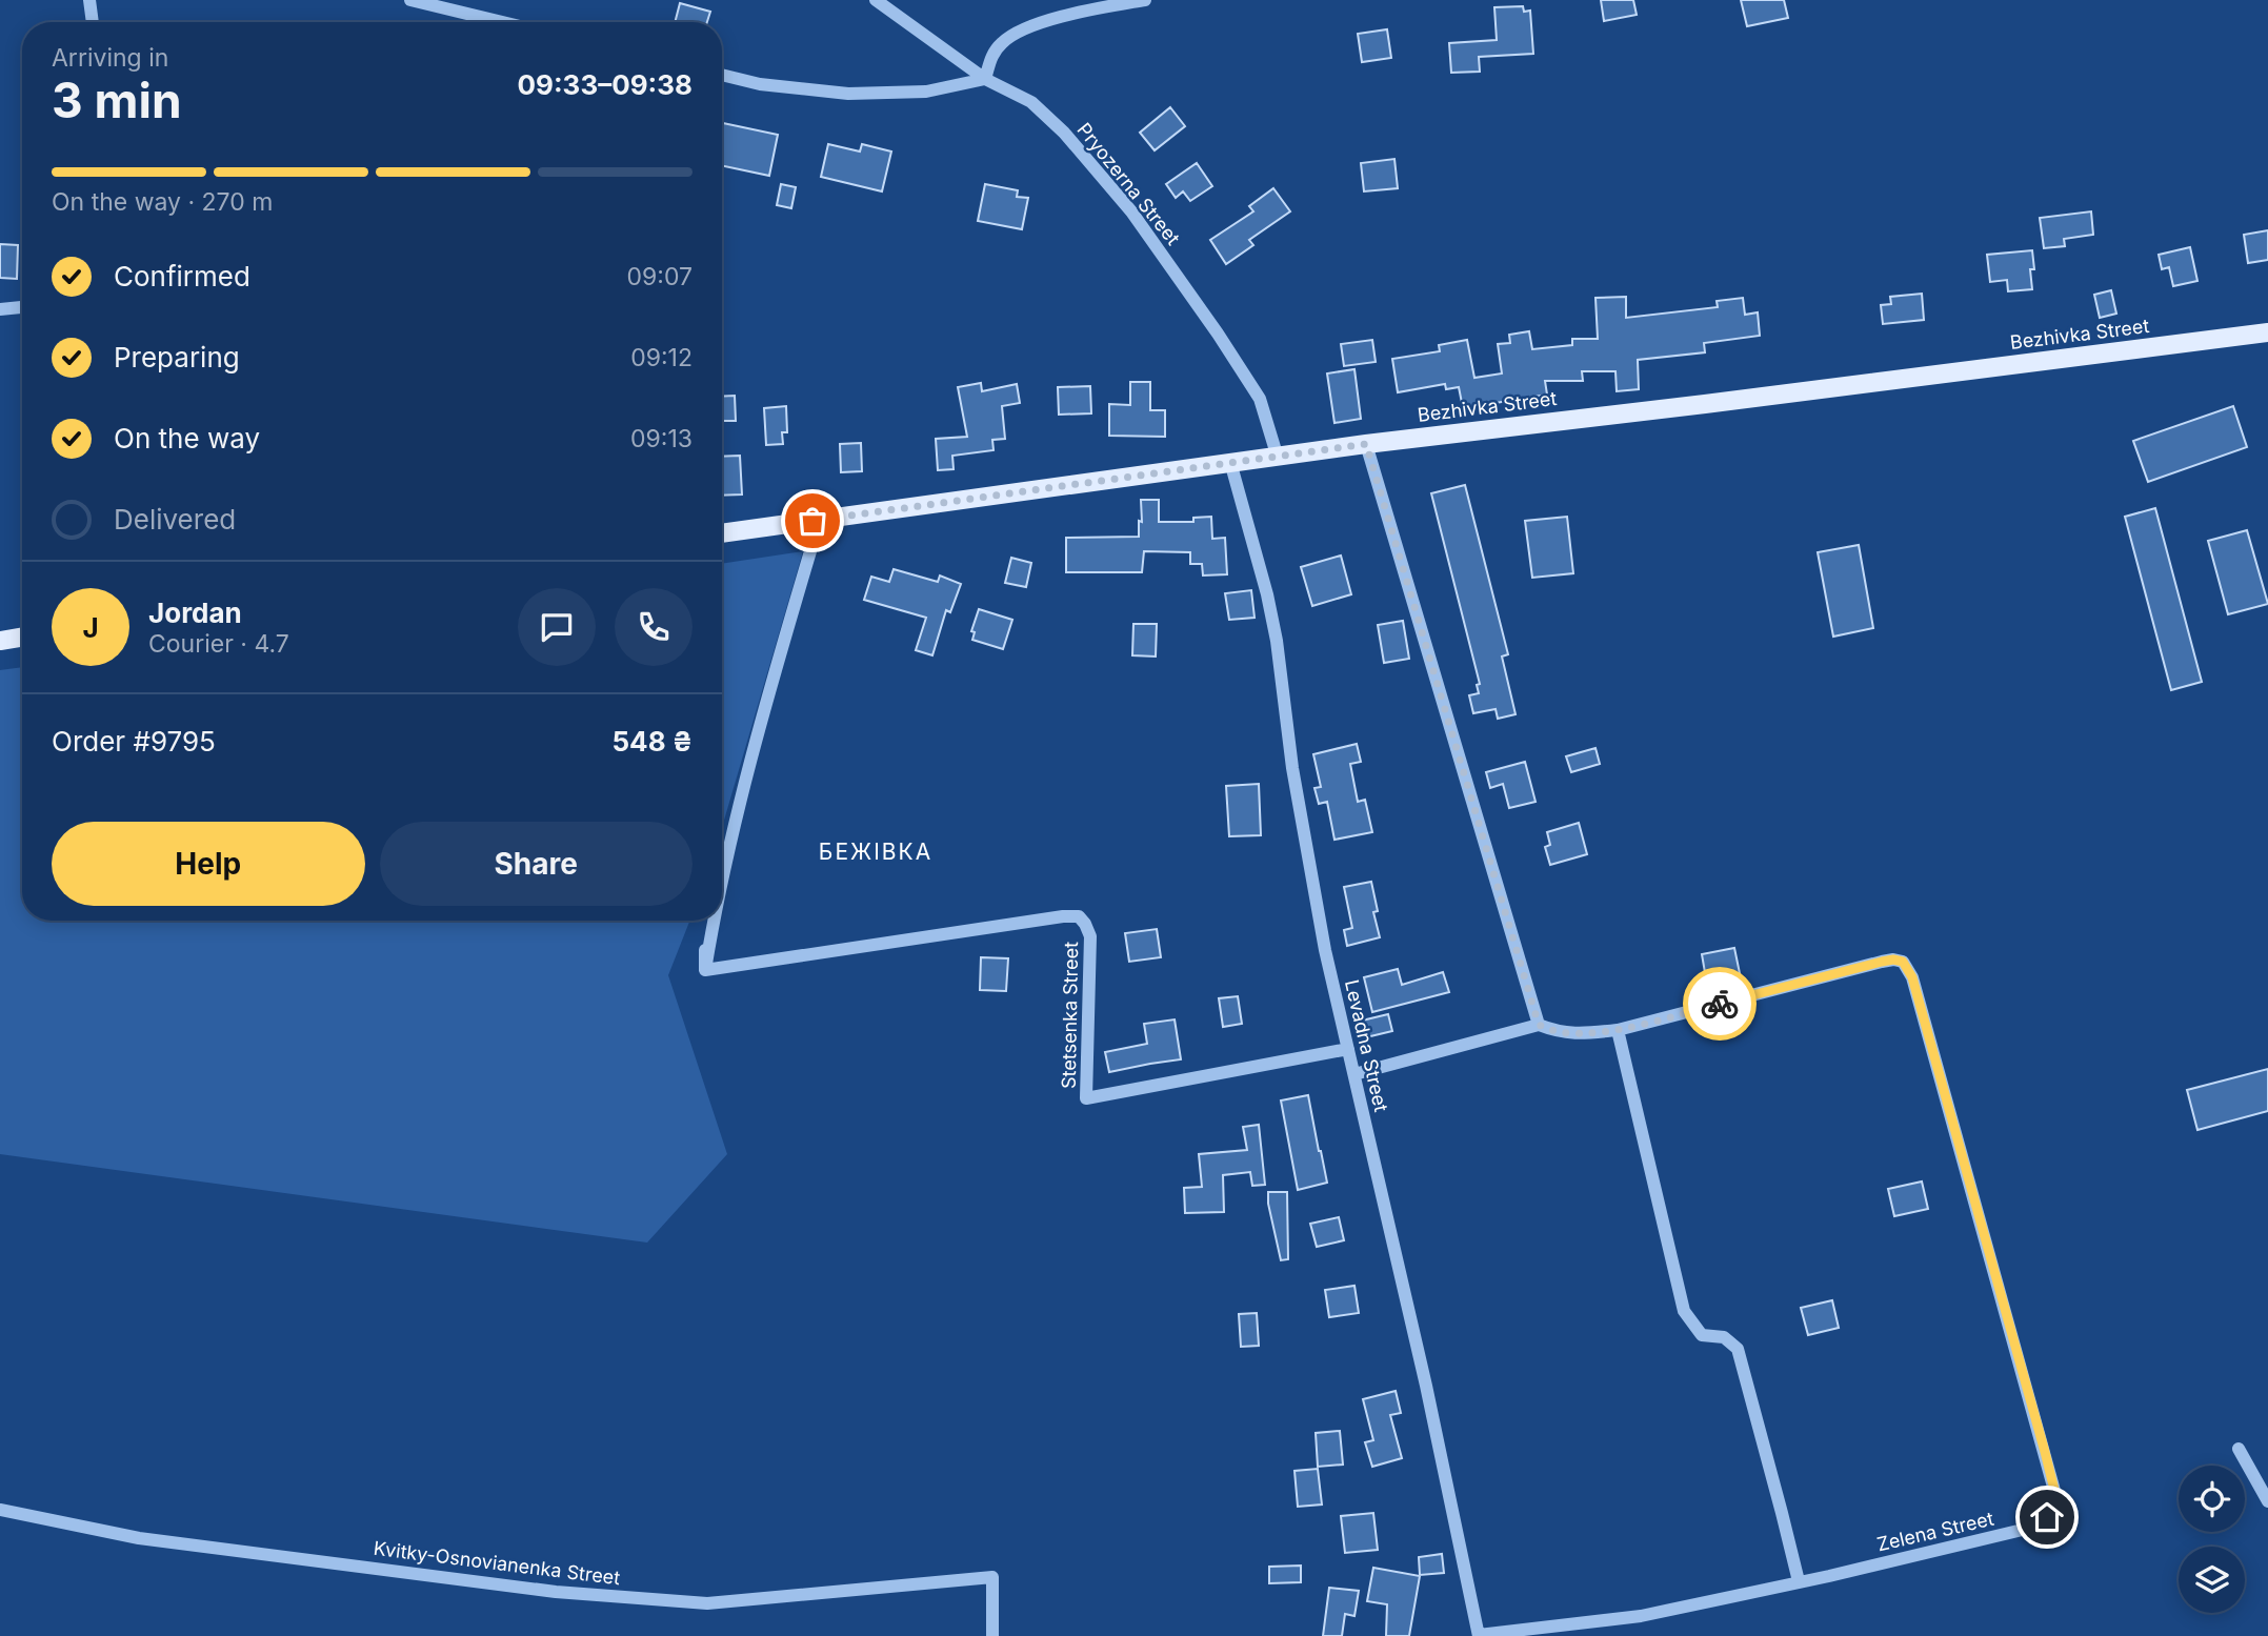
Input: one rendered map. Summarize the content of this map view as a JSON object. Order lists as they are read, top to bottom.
{
  "streets": {
    "main road": ["Bezhivka Street"],
    "street": [
      "Pryozerna Street",
      "Stetsenka Street",
      "Levadna Street",
      "Zelena Street",
      "Kvitky-Osnovianenka Street"
    ]
  },
  "crossings": [
    ["Pryozerna Street", "Bezhivka Street"],
    ["Bezhivka Street", "Levadna Street"],
    ["Stetsenka Street", "Levadna Street"],
    ["Levadna Street", "Zelena Street"]
  ],
  "districts": ["БЕЖІВКА"],
  "page": {
    "heading": ["3 min", "Arriving in", "09:33–09:38"],
    "panel": [
      "Jordan",
      "Courier · 4.7",
      "Order #9795",
      "548 ₴"
    ],
    "bar": "On the way · 270 m",
    "list": [
      ["Confirmed", "09:07"],
      ["Preparing", "09:12"],
      ["On the way", "09:13"],
      "Delivered"
    ],
    "round": "J",
    "buttons": ["Help", "Share"]
  }
}
